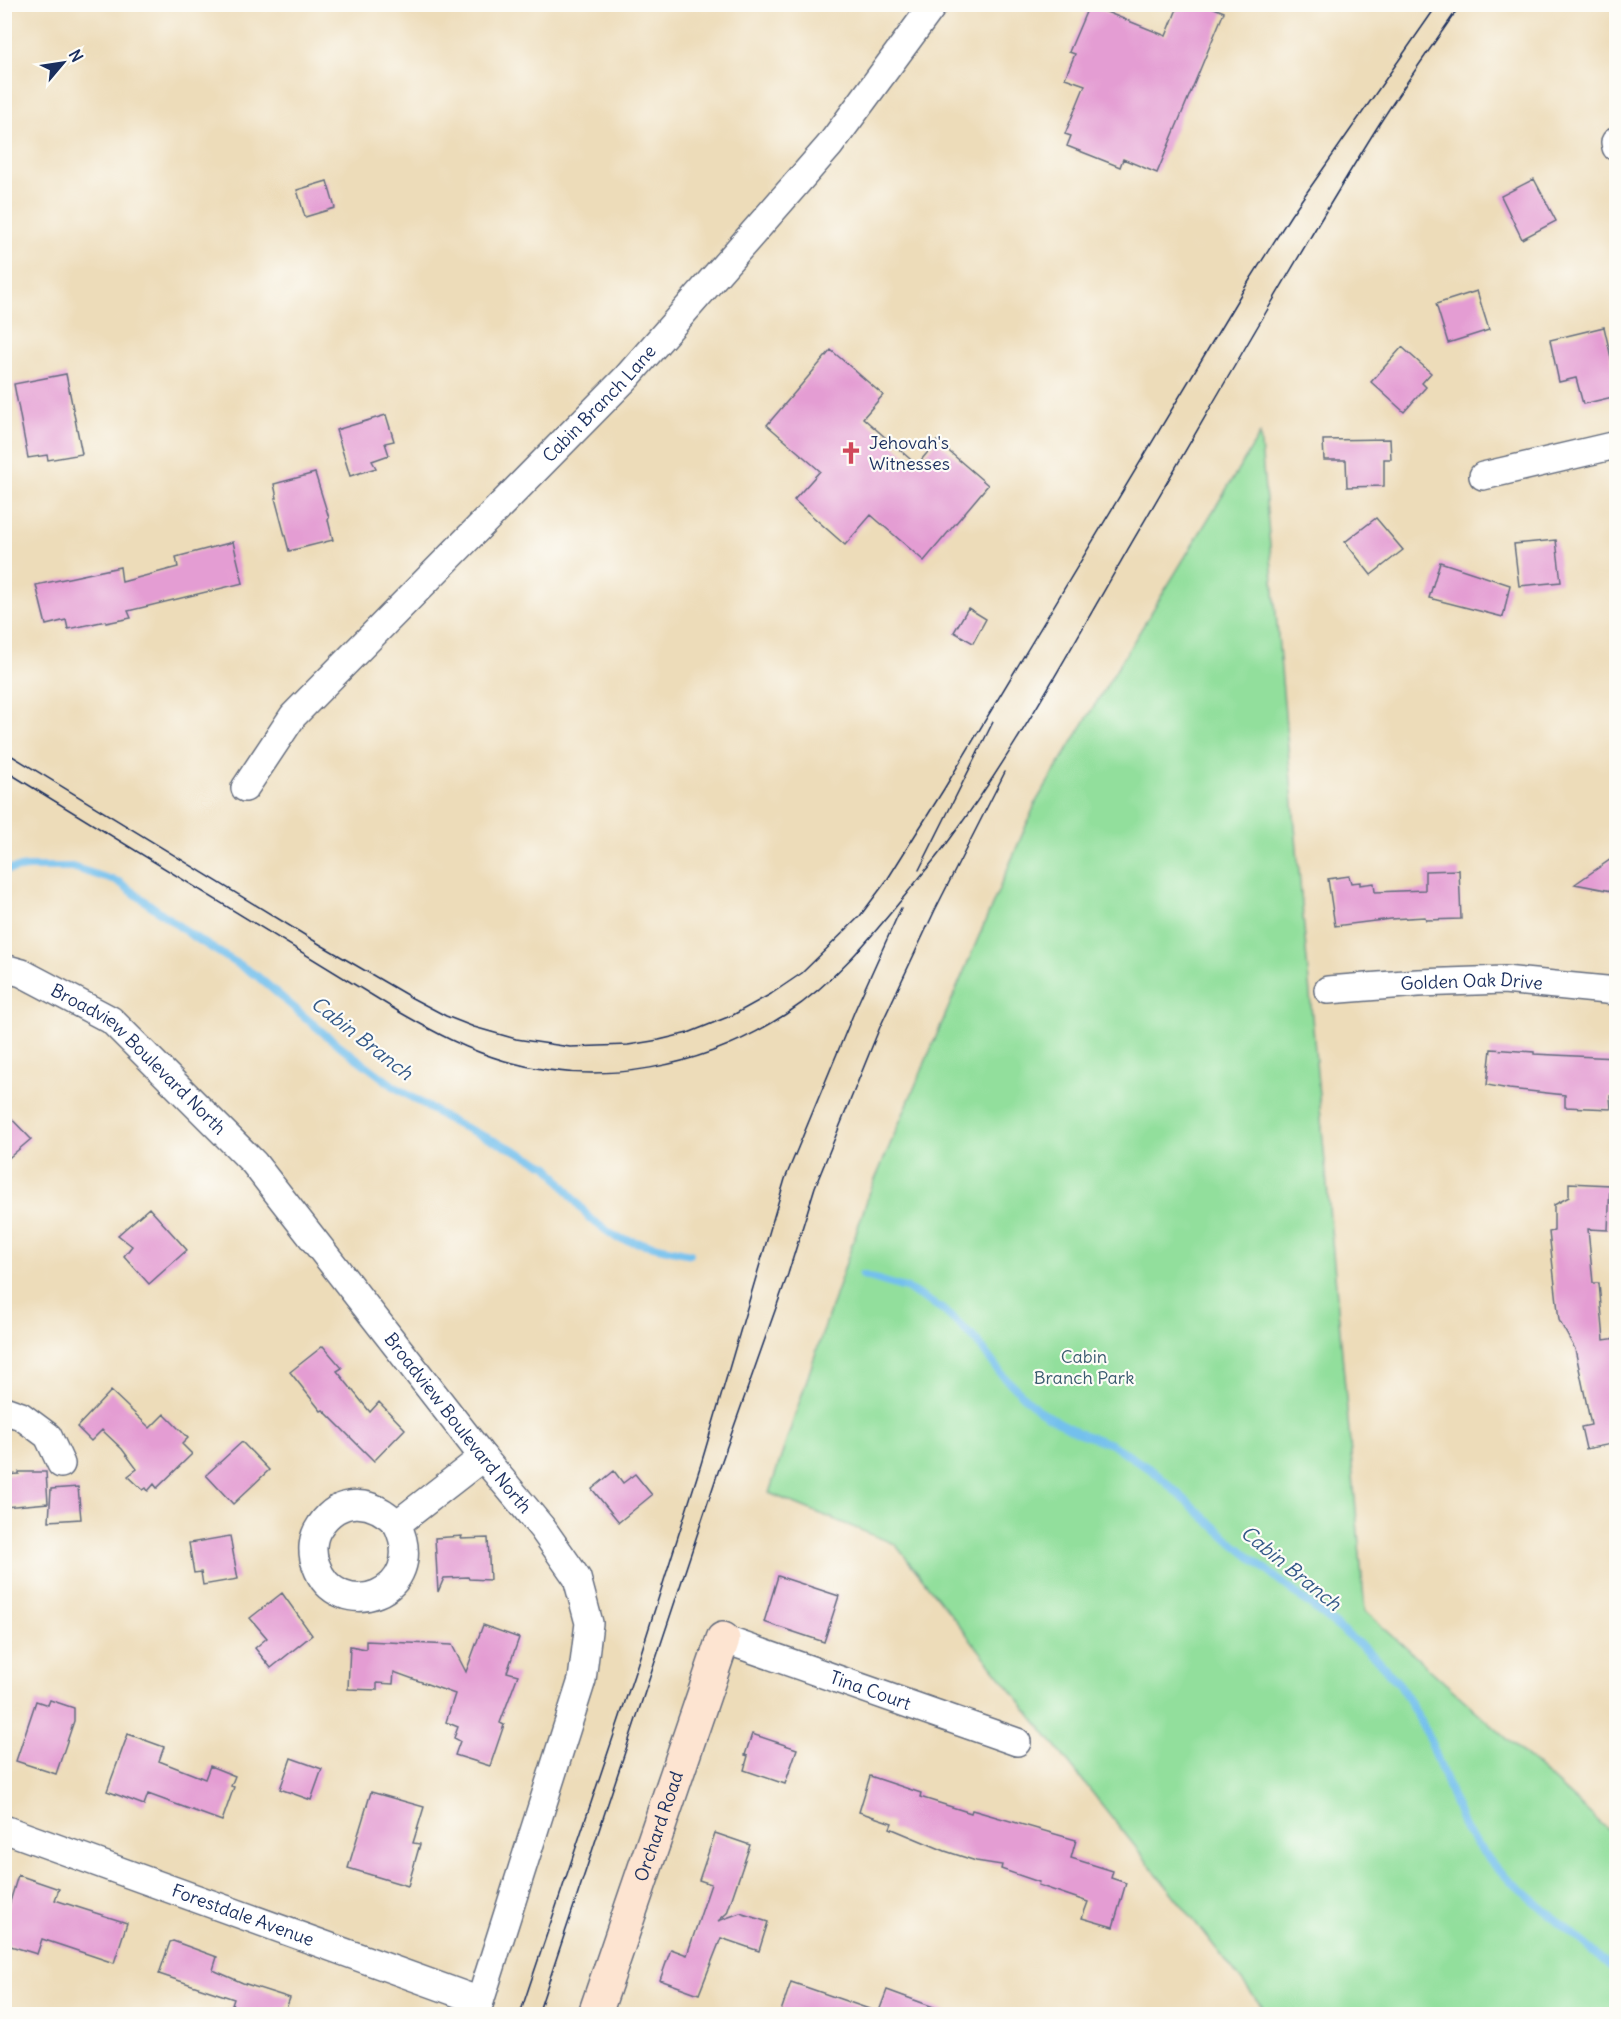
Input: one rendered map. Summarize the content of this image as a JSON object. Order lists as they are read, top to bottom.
{
  "streets": {
    "street": [
      "Cabin Branch Lane",
      "Golden Oak Drive",
      "Broadview Boulevard North",
      "Tina Court",
      "Orchard Road",
      "Forestdale Avenue"
    ]
  },
  "crossings": [
    ["Broadview Boulevard North", "Forestdale Avenue"],
    ["Tina Court", "Orchard Road"]
  ],
  "water": ["Cabin Branch"],
  "parks": ["Cabin Branch Park"],
  "places": {
    "church": ["Jehovah's Witnesses"]
  },
  "north": "top right"
}
